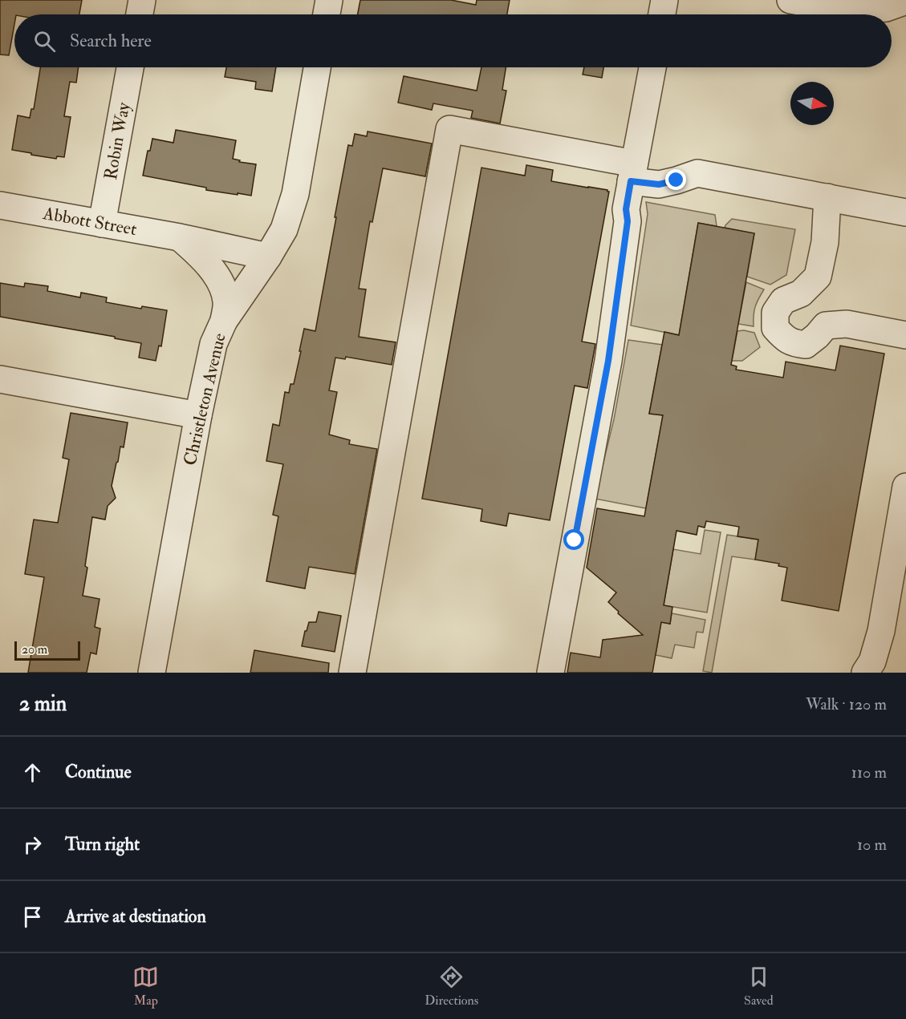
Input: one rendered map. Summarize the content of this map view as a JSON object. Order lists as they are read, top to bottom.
{
  "streets": {
    "street": ["Robin Way", "Abbott Street", "Christleton Avenue"]
  },
  "crossings": [
    ["Robin Way", "Abbott Street"],
    ["Abbott Street", "Christleton Avenue"]
  ],
  "scale_bar": "20 m",
  "north": "right",
  "page": {
    "search": "Search here",
    "scale": "20 m",
    "heading": ["2 min", "Walk · 120 m"],
    "list": [
      ["Continue", "110 m"],
      ["Turn right", "10 m"],
      "Arrive at destination"
    ],
    "nav": ["Map", "Directions", "Saved"]
  }
}
